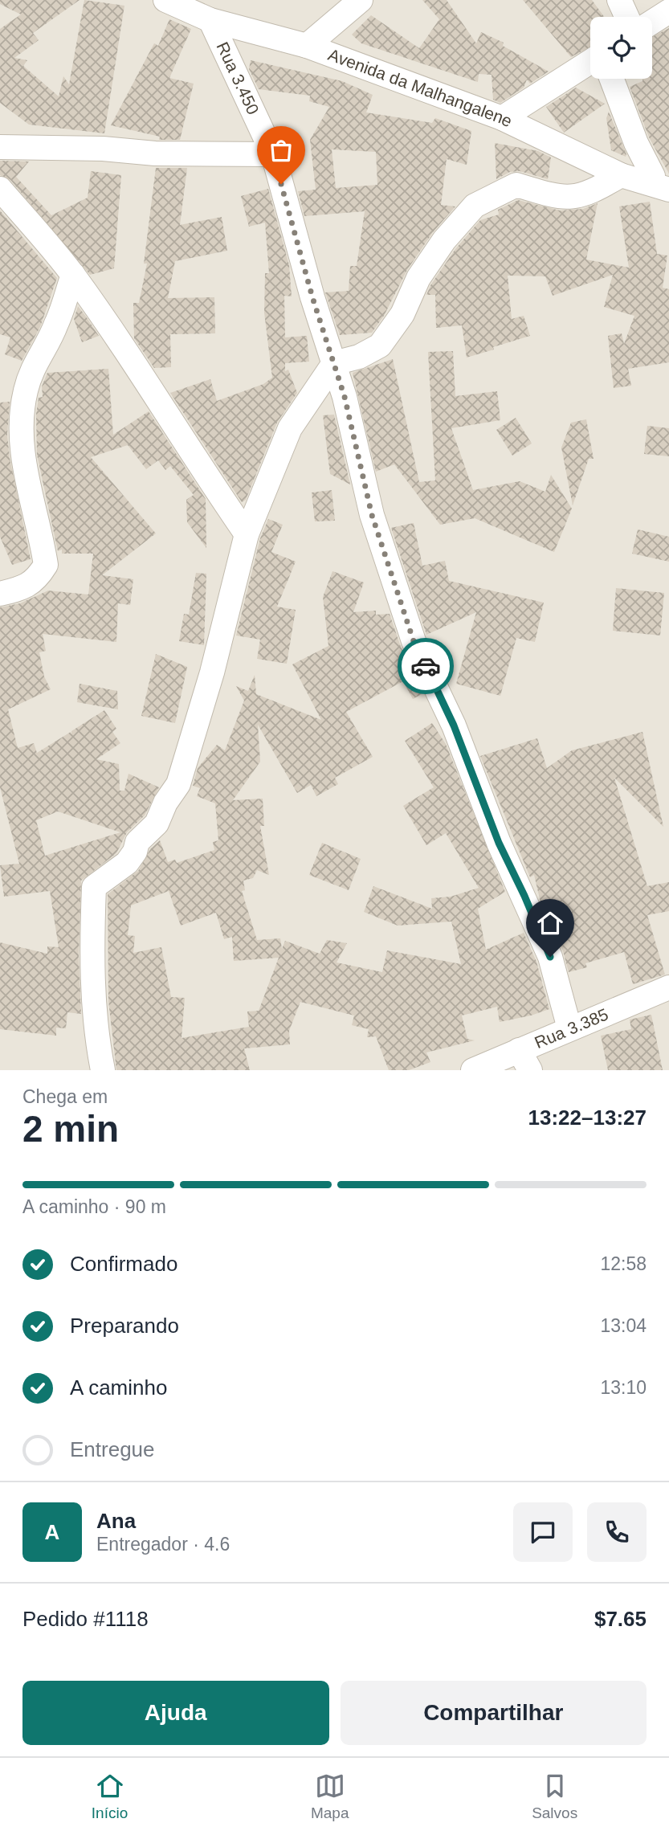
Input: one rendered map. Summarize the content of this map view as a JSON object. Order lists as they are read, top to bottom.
{
  "streets": {
    "street": ["Rua 3.450", "Avenida da Malhangalene", "Rua 3.385"]
  },
  "crossings": [
    ["Rua 3.450", "Avenida da Malhangalene"],
    ["Rua 3.450", "Rua 3.385"]
  ],
  "page": {
    "heading": ["2 min", "Chega em", "13:22–13:27"],
    "panel": [
      "Ana",
      "Entregador · 4.6",
      "Pedido #1118",
      "$7.65"
    ],
    "bar": "A caminho · 90 m",
    "list": [
      ["Confirmado", "12:58"],
      ["Preparando", "13:04"],
      ["A caminho", "13:10"],
      "Entregue"
    ],
    "round": "A",
    "buttons": ["Ajuda", "Compartilhar"],
    "tabs": ["Início", "Mapa", "Salvos"]
  }
}
